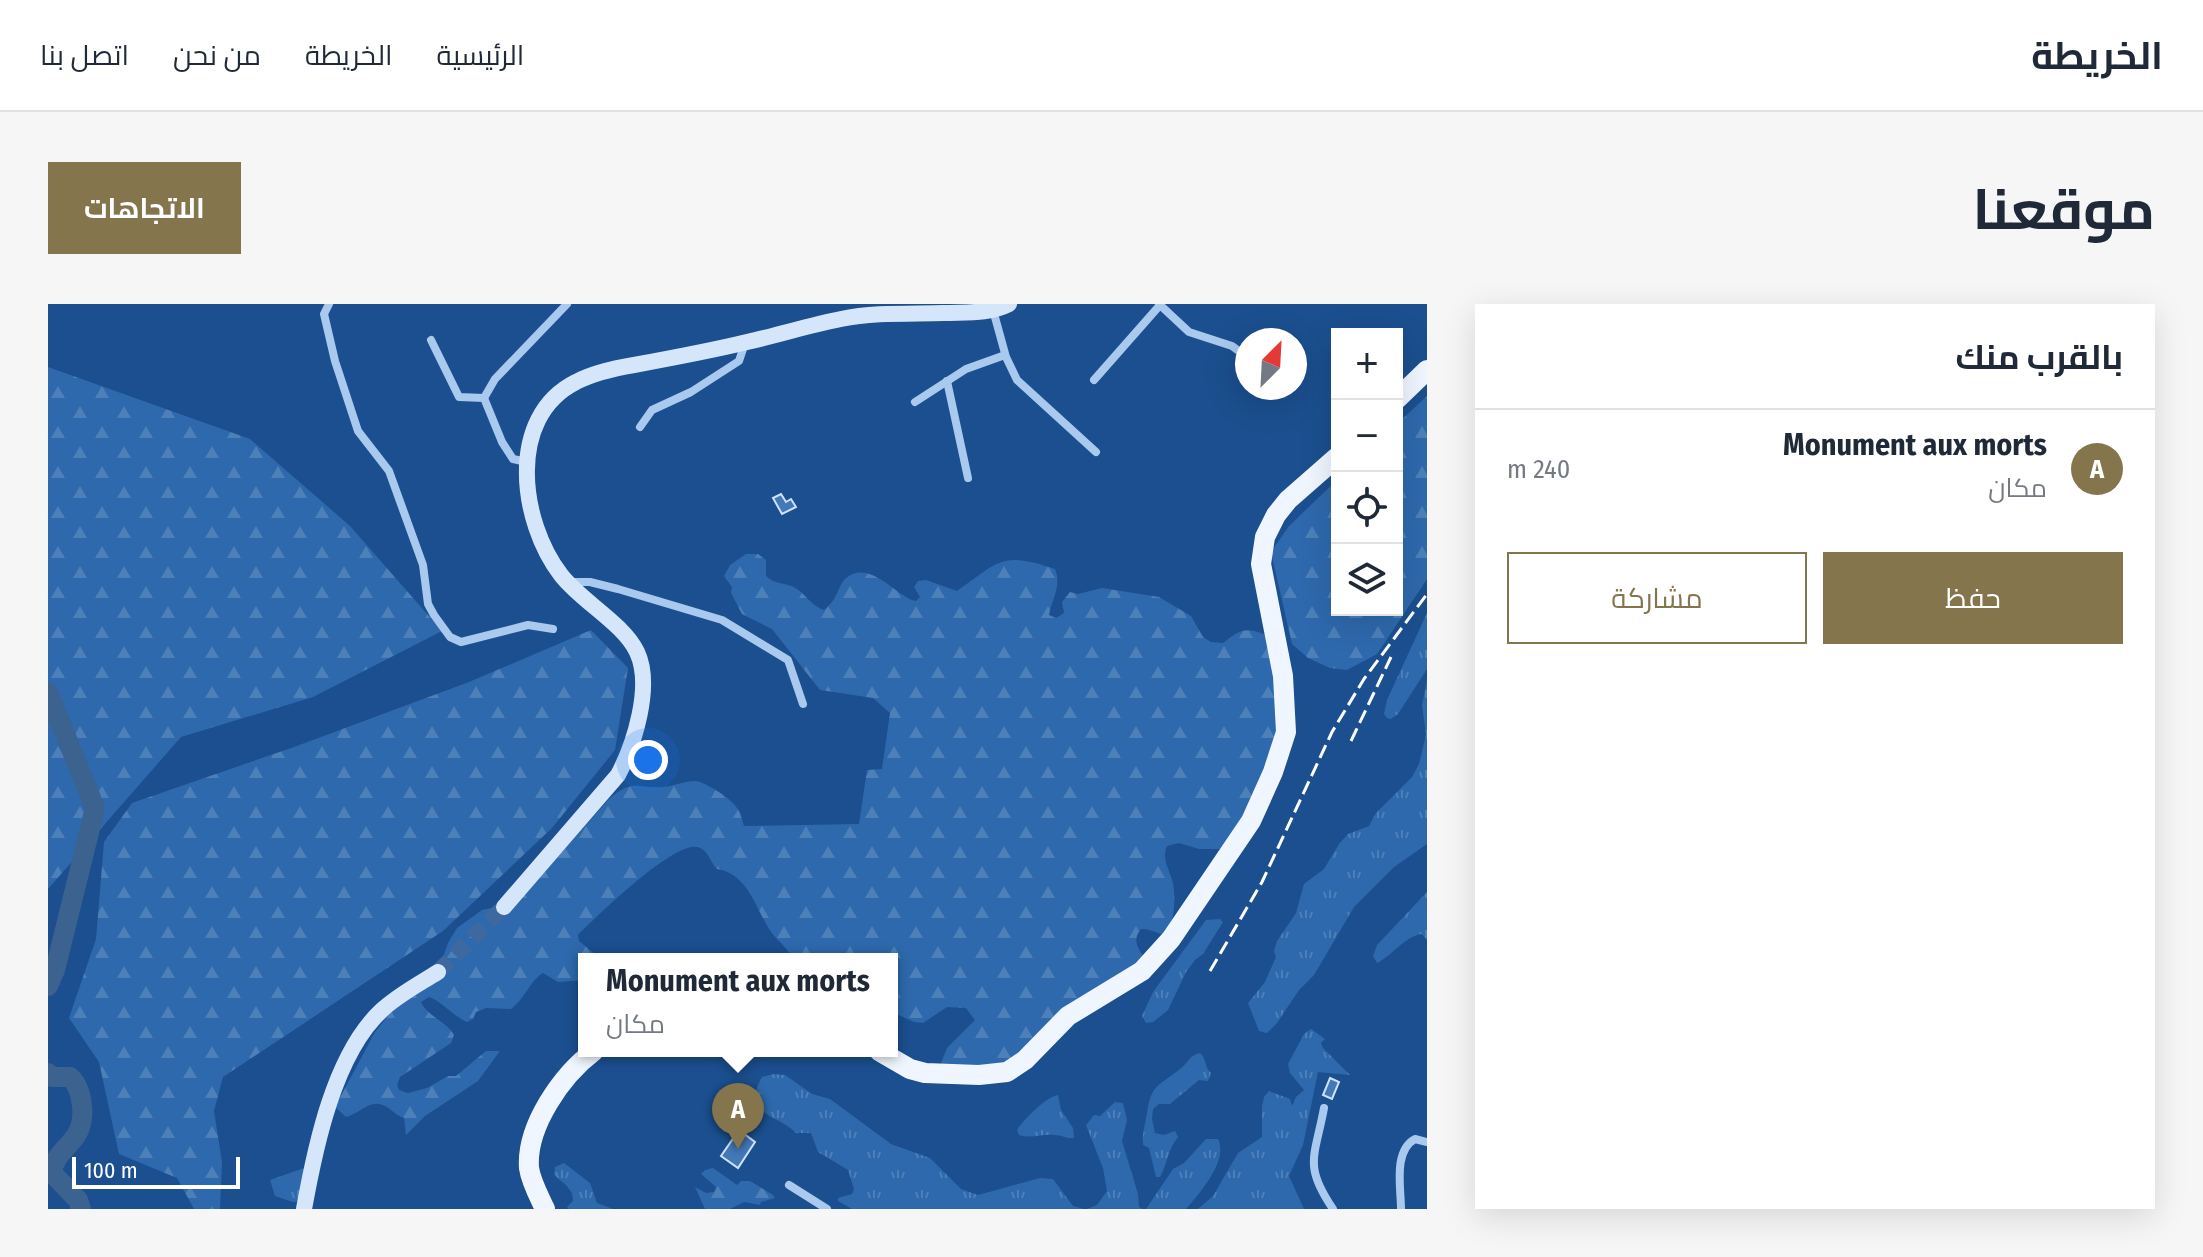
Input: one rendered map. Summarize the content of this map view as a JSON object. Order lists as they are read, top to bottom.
{
  "scale_bar": "100 m",
  "north": "top right",
  "page": {
    "header": "الخريطة",
    "nav": [
      "الرئيسية",
      "الخريطة",
      "من نحن",
      "اتصل بنا"
    ],
    "title": "موقعنا",
    "buttons": [
      "الاتجاهات",
      ["حفظ", "مشاركة"]
    ],
    "heading": "بالقرب منك",
    "map_buttons": ["+", "−"],
    "list": [
      {
        "mark": "A",
        "name": "Monument aux morts",
        "note": "مكان",
        "value": "240 m"
      }
    ],
    "popup": ["Monument aux morts", "مكان"],
    "pins": "A",
    "scale": "100 m"
  }
}
